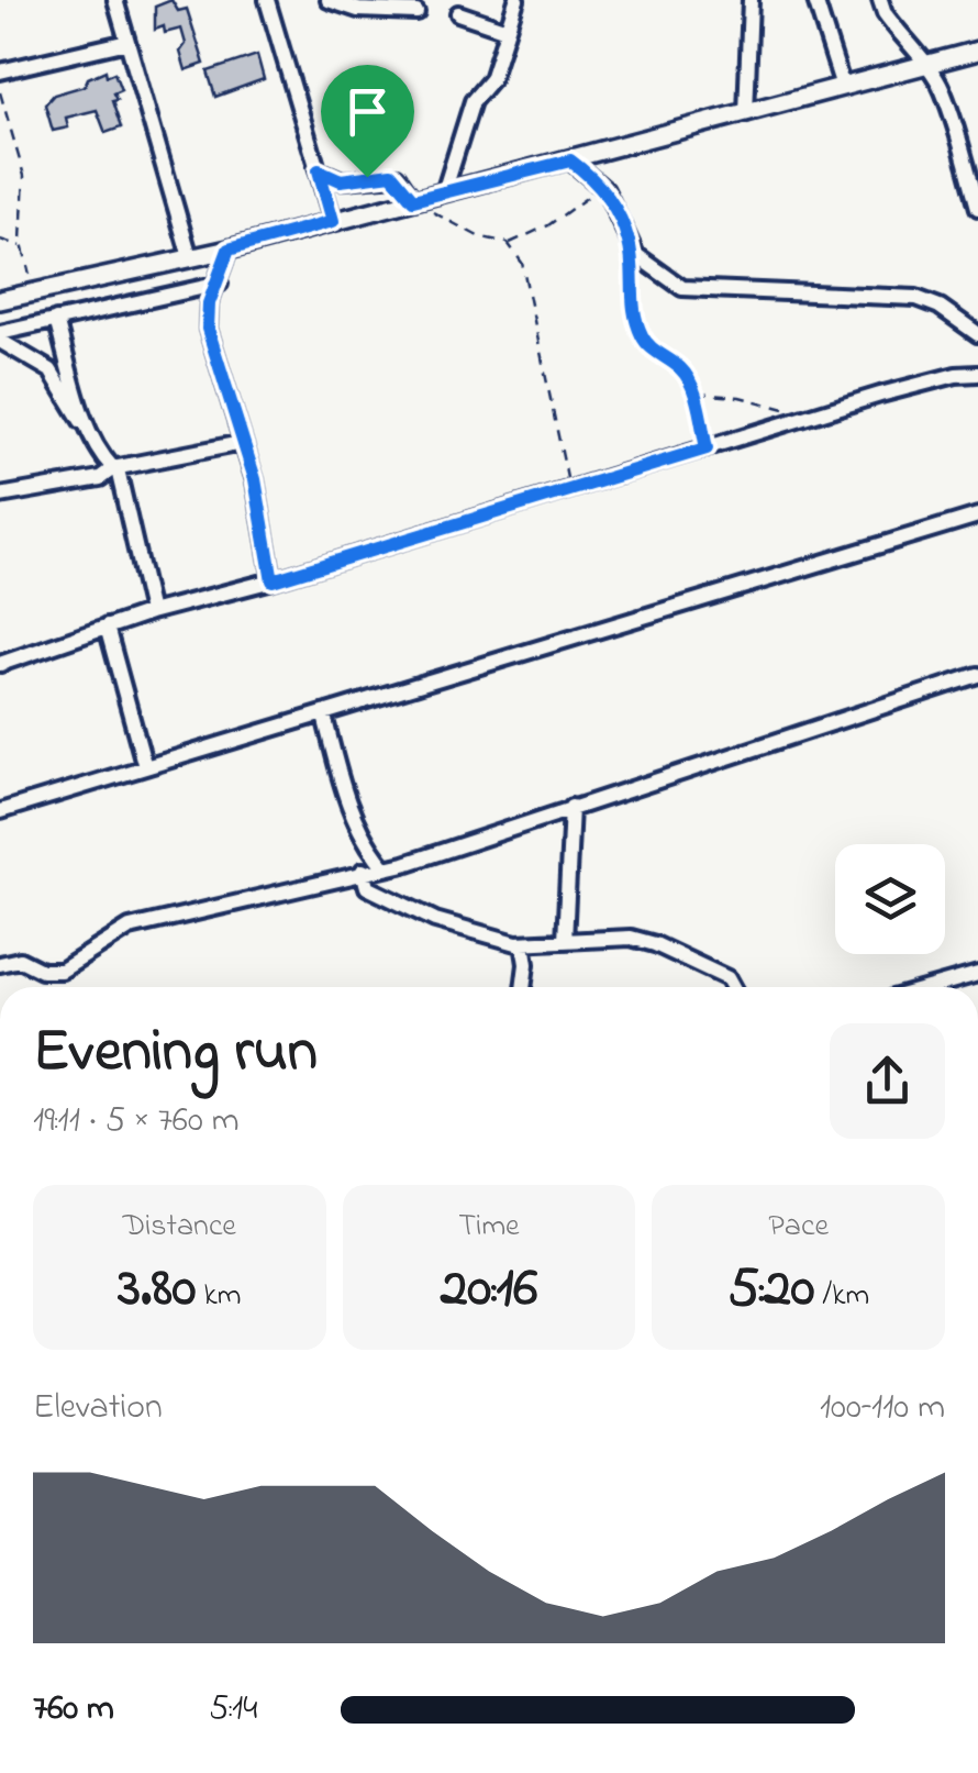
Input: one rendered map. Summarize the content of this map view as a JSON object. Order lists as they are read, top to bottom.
{
  "page": {
    "heading": ["Evening run", "19:11 · 5 × 760 m"],
    "stats": [
      ["Distance", "3.80 km"],
      ["Time", "20:16"],
      ["Pace", "5:20 /km"]
    ],
    "chart": ["Elevation", "100–110 m"],
    "list": [
      {
        "name": "760 m",
        "note": "5:14"
      }
    ]
  }
}
